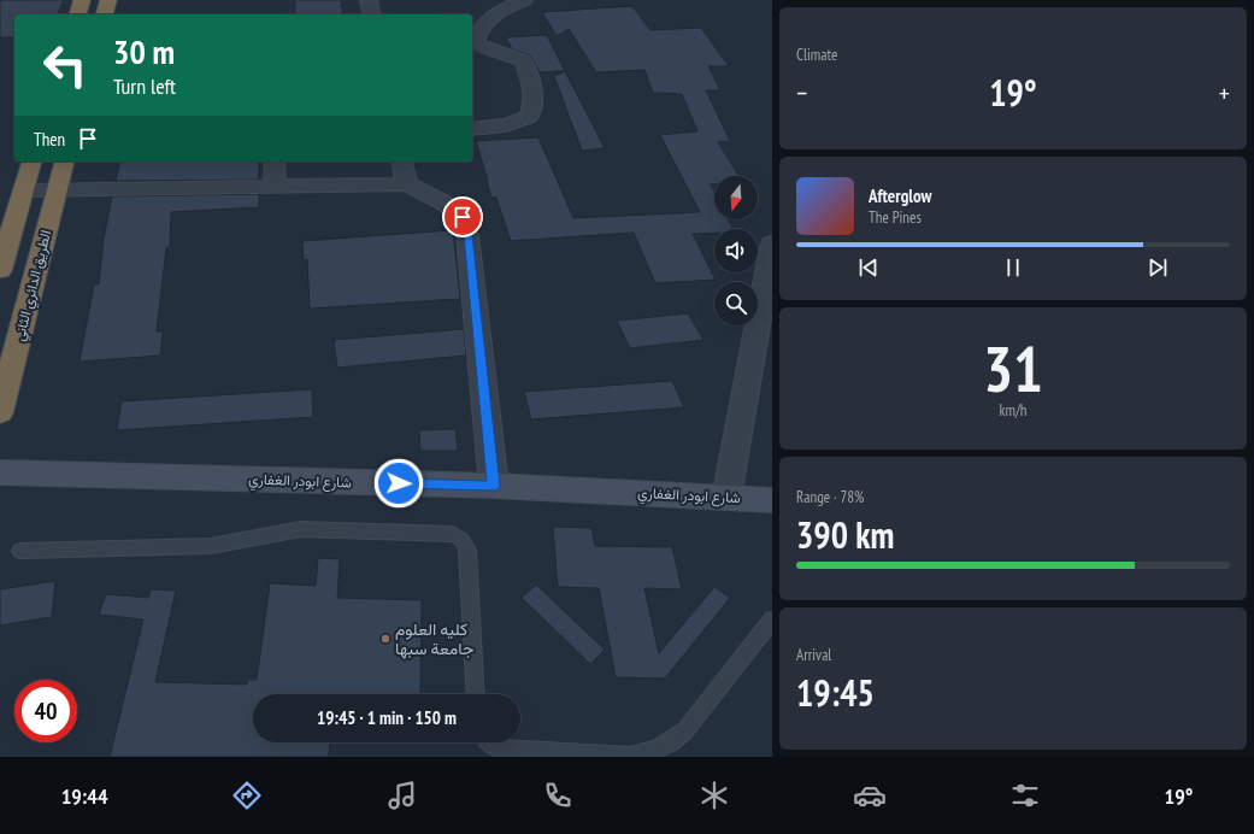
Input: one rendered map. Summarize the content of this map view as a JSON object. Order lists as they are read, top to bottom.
{
  "streets": {
    "highway": ["الطريق الدائري الثاني"],
    "street": ["شارع ابودر الغفاري"]
  },
  "places": ["كليه العلوم جامعة سبها"],
  "north": "bottom",
  "page": {
    "tile": [
      "Climate",
      ["31", "km/h"],
      ["Range · 78%", "390 km"],
      ["Arrival", "19:45"]
    ],
    "turn": ["30 m", "Turn left"],
    "heat": ["−", "19°", "+"],
    "then": "Then",
    "song": ["Afterglow", "The Pines"],
    "limit": "40",
    "trip": "19:45 · 1 min · 150 m",
    "tabs": ["19:44", "19°"]
  }
}
